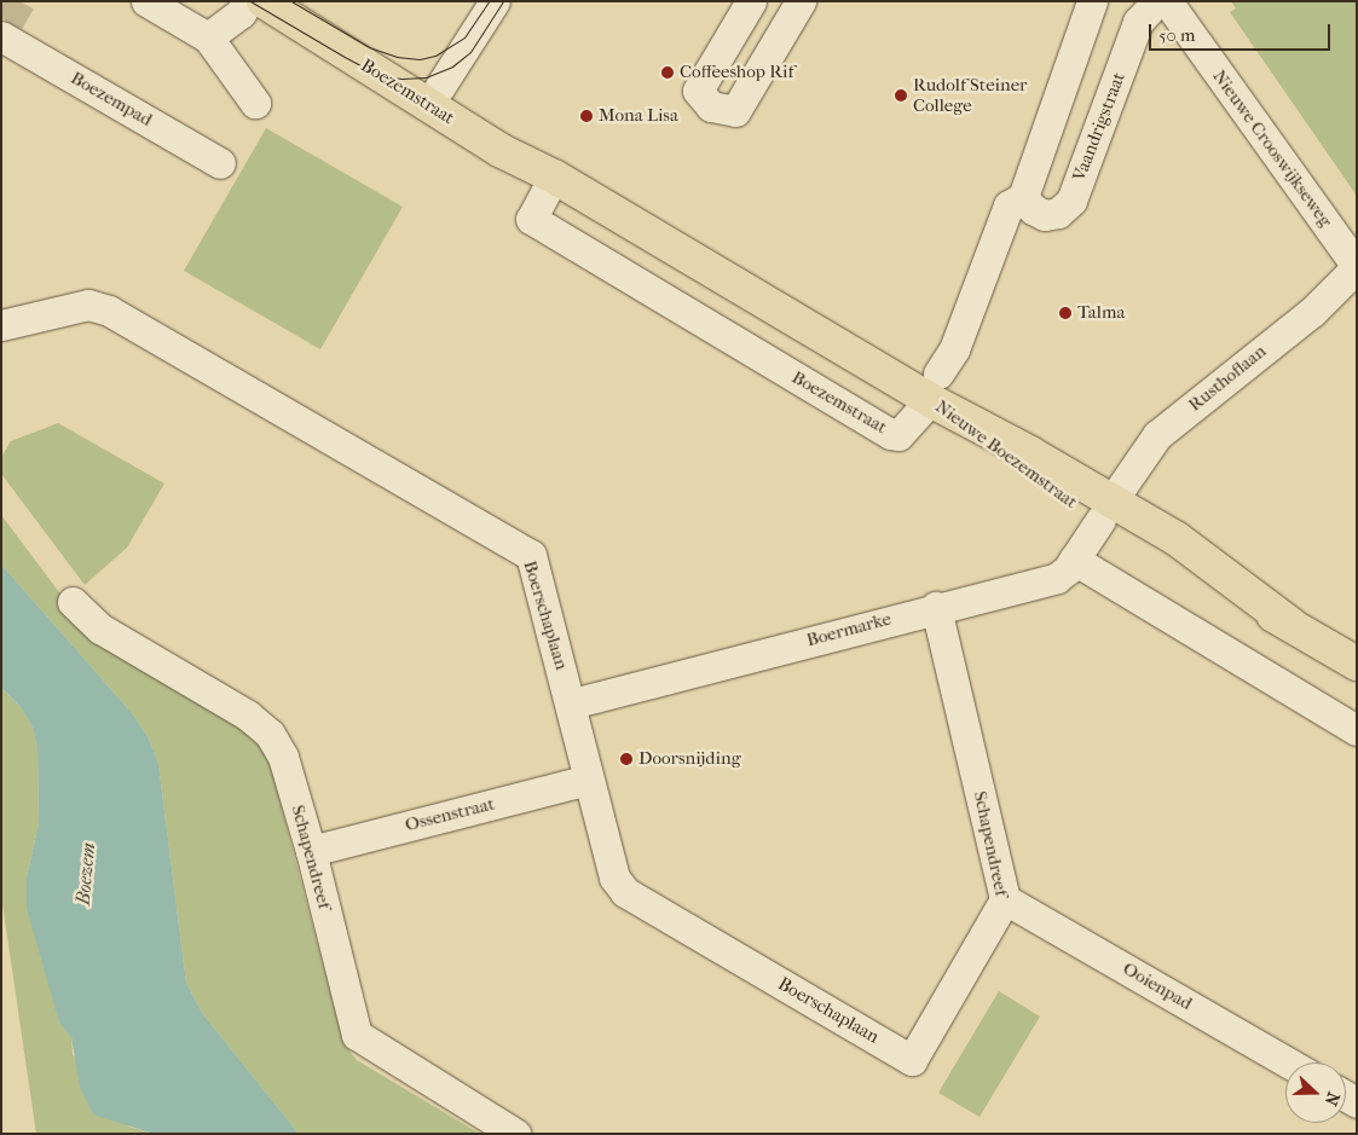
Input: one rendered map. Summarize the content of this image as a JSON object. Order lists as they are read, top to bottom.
{
  "streets": {
    "main road": ["Boezemstraat", "Nieuwe Boezemstraat"],
    "street": [
      "Boezempad",
      "Vaandrigstraat",
      "Nieuwe Crooswijkseweg",
      "Rusthoflaan",
      "Boerschaplaan",
      "Boermarke",
      "Ossenstraat",
      "Schapendreef",
      "Ooienpad"
    ]
  },
  "crossings": [
    ["Boezemstraat", "Nieuwe Boezemstraat"],
    ["Nieuwe Crooswijkseweg", "Rusthoflaan"],
    ["Rusthoflaan", "Nieuwe Boezemstraat"],
    ["Rusthoflaan", "Boermarke"],
    ["Nieuwe Boezemstraat", "Boermarke"],
    ["Boerschaplaan", "Boermarke"],
    ["Boerschaplaan", "Ossenstraat"],
    ["Boerschaplaan", "Schapendreef"],
    ["Boermarke", "Schapendreef"],
    ["Ossenstraat", "Schapendreef"],
    ["Schapendreef", "Ooienpad"]
  ],
  "water": ["Boezem"],
  "places": [
    "Coffeeshop Rif",
    "Rudolf Steiner College",
    "Mona Lisa",
    "Talma",
    "Doorsnijding"
  ],
  "scale_bar": "50 m",
  "north": "right"
}
